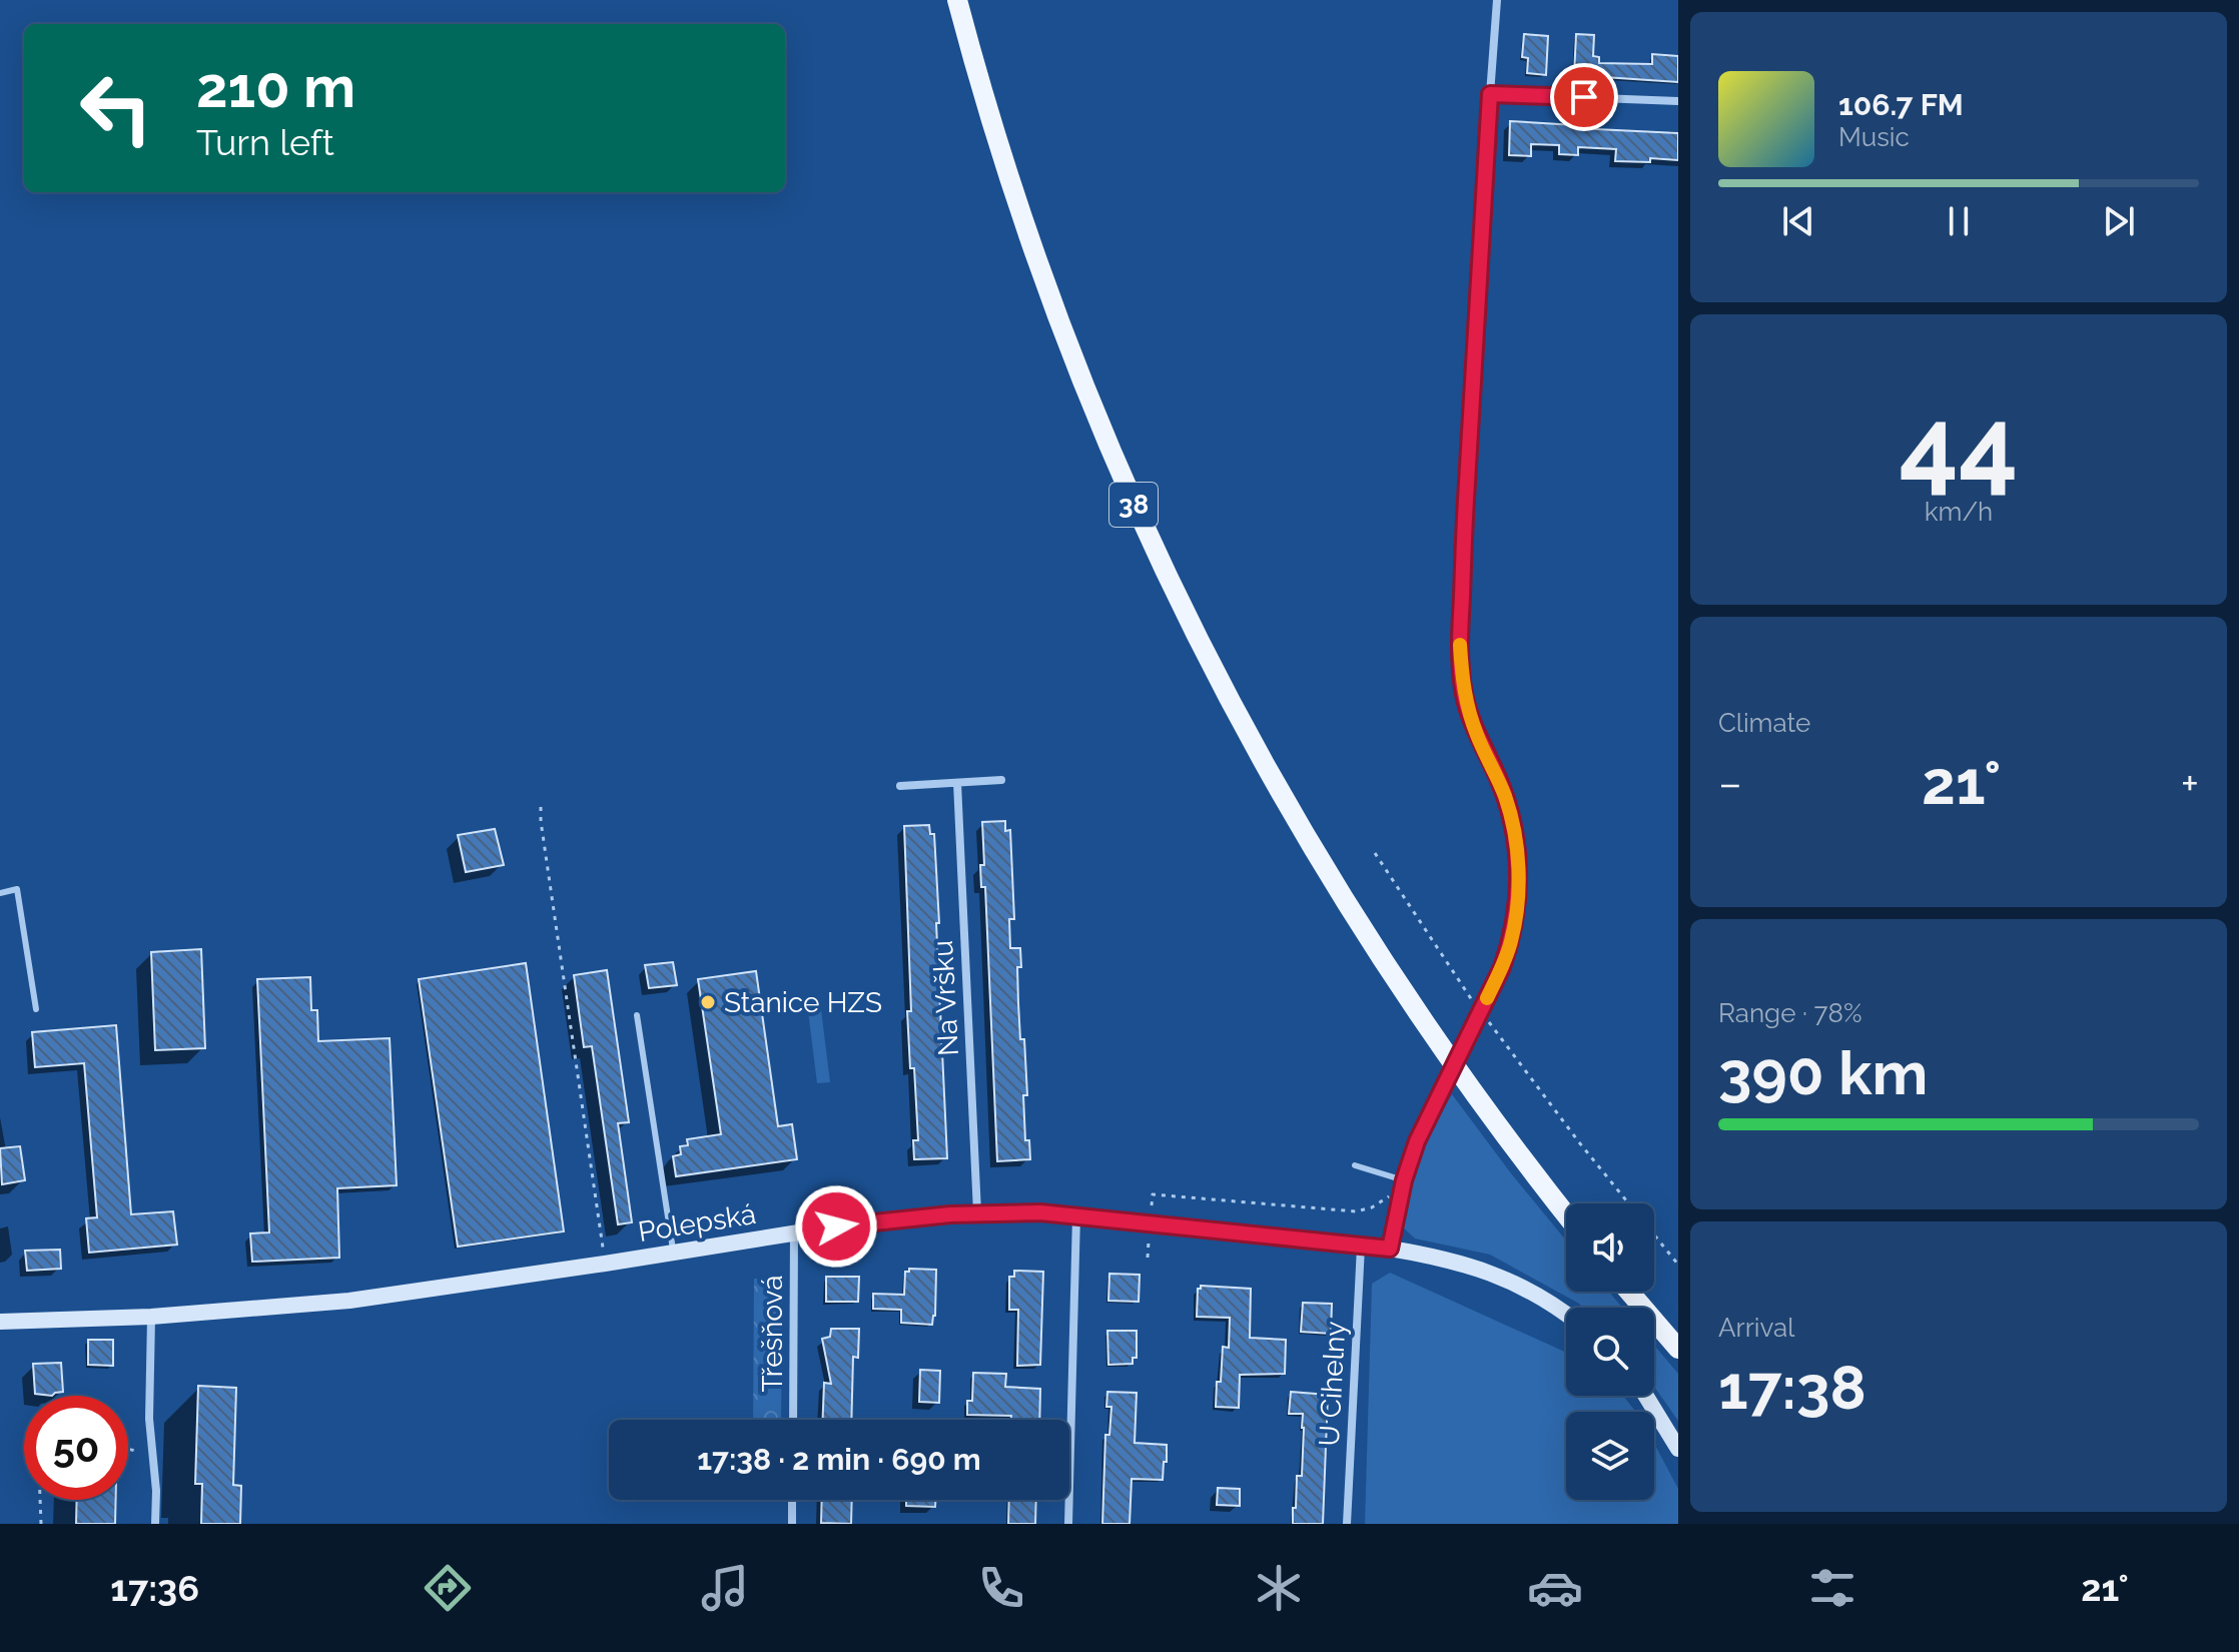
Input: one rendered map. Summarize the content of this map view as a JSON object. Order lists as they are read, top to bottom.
{
  "streets": {
    "main road": ["38", "Polepská"],
    "street": ["Na Vršku", "Třešňová", "U Cihelny"]
  },
  "crossings": [
    ["Na Vršku", "Polepská"],
    ["Polepská", "Třešňová"],
    ["Polepská", "U Cihelny"]
  ],
  "places": ["Stanice HZS"],
  "page": {
    "turn": ["210 m", "Turn left"],
    "song": ["106.7 FM", "Music"],
    "tile": [
      ["44", "km/h"],
      "Climate",
      ["Range · 78%", "390 km"],
      ["Arrival", "17:38"]
    ],
    "heat": ["−", "21°", "+"],
    "limit": "50",
    "trip": "17:38 · 2 min · 690 m",
    "tabs": ["17:36", "21°"]
  }
}
